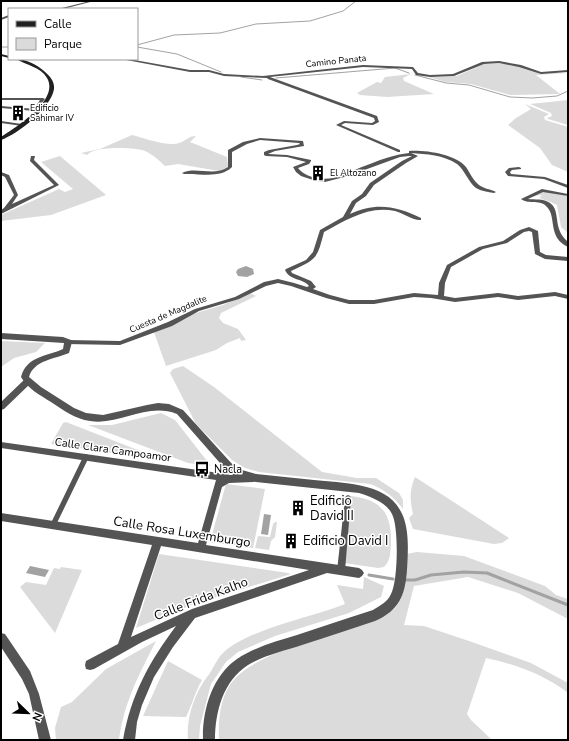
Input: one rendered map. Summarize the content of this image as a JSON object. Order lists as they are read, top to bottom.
{
  "streets": {
    "street": [
      "Camino Panata",
      "Cuesta de Magdalite",
      "Calle Clara Campoamor",
      "Calle Rosa Luxemburgo",
      "Calle Frida Kalho"
    ]
  },
  "crossings": [
    ["Calle Rosa Luxemburgo", "Calle Frida Kalho"]
  ],
  "places": {
    "building": [
      "Edificio Sahimar IV",
      "El Altozano",
      "Edificio David II",
      "Edificio David I"
    ],
    "bus stop": ["Nacla"]
  },
  "legend": ["Calle", "Parque"],
  "north": "bottom right"
}
